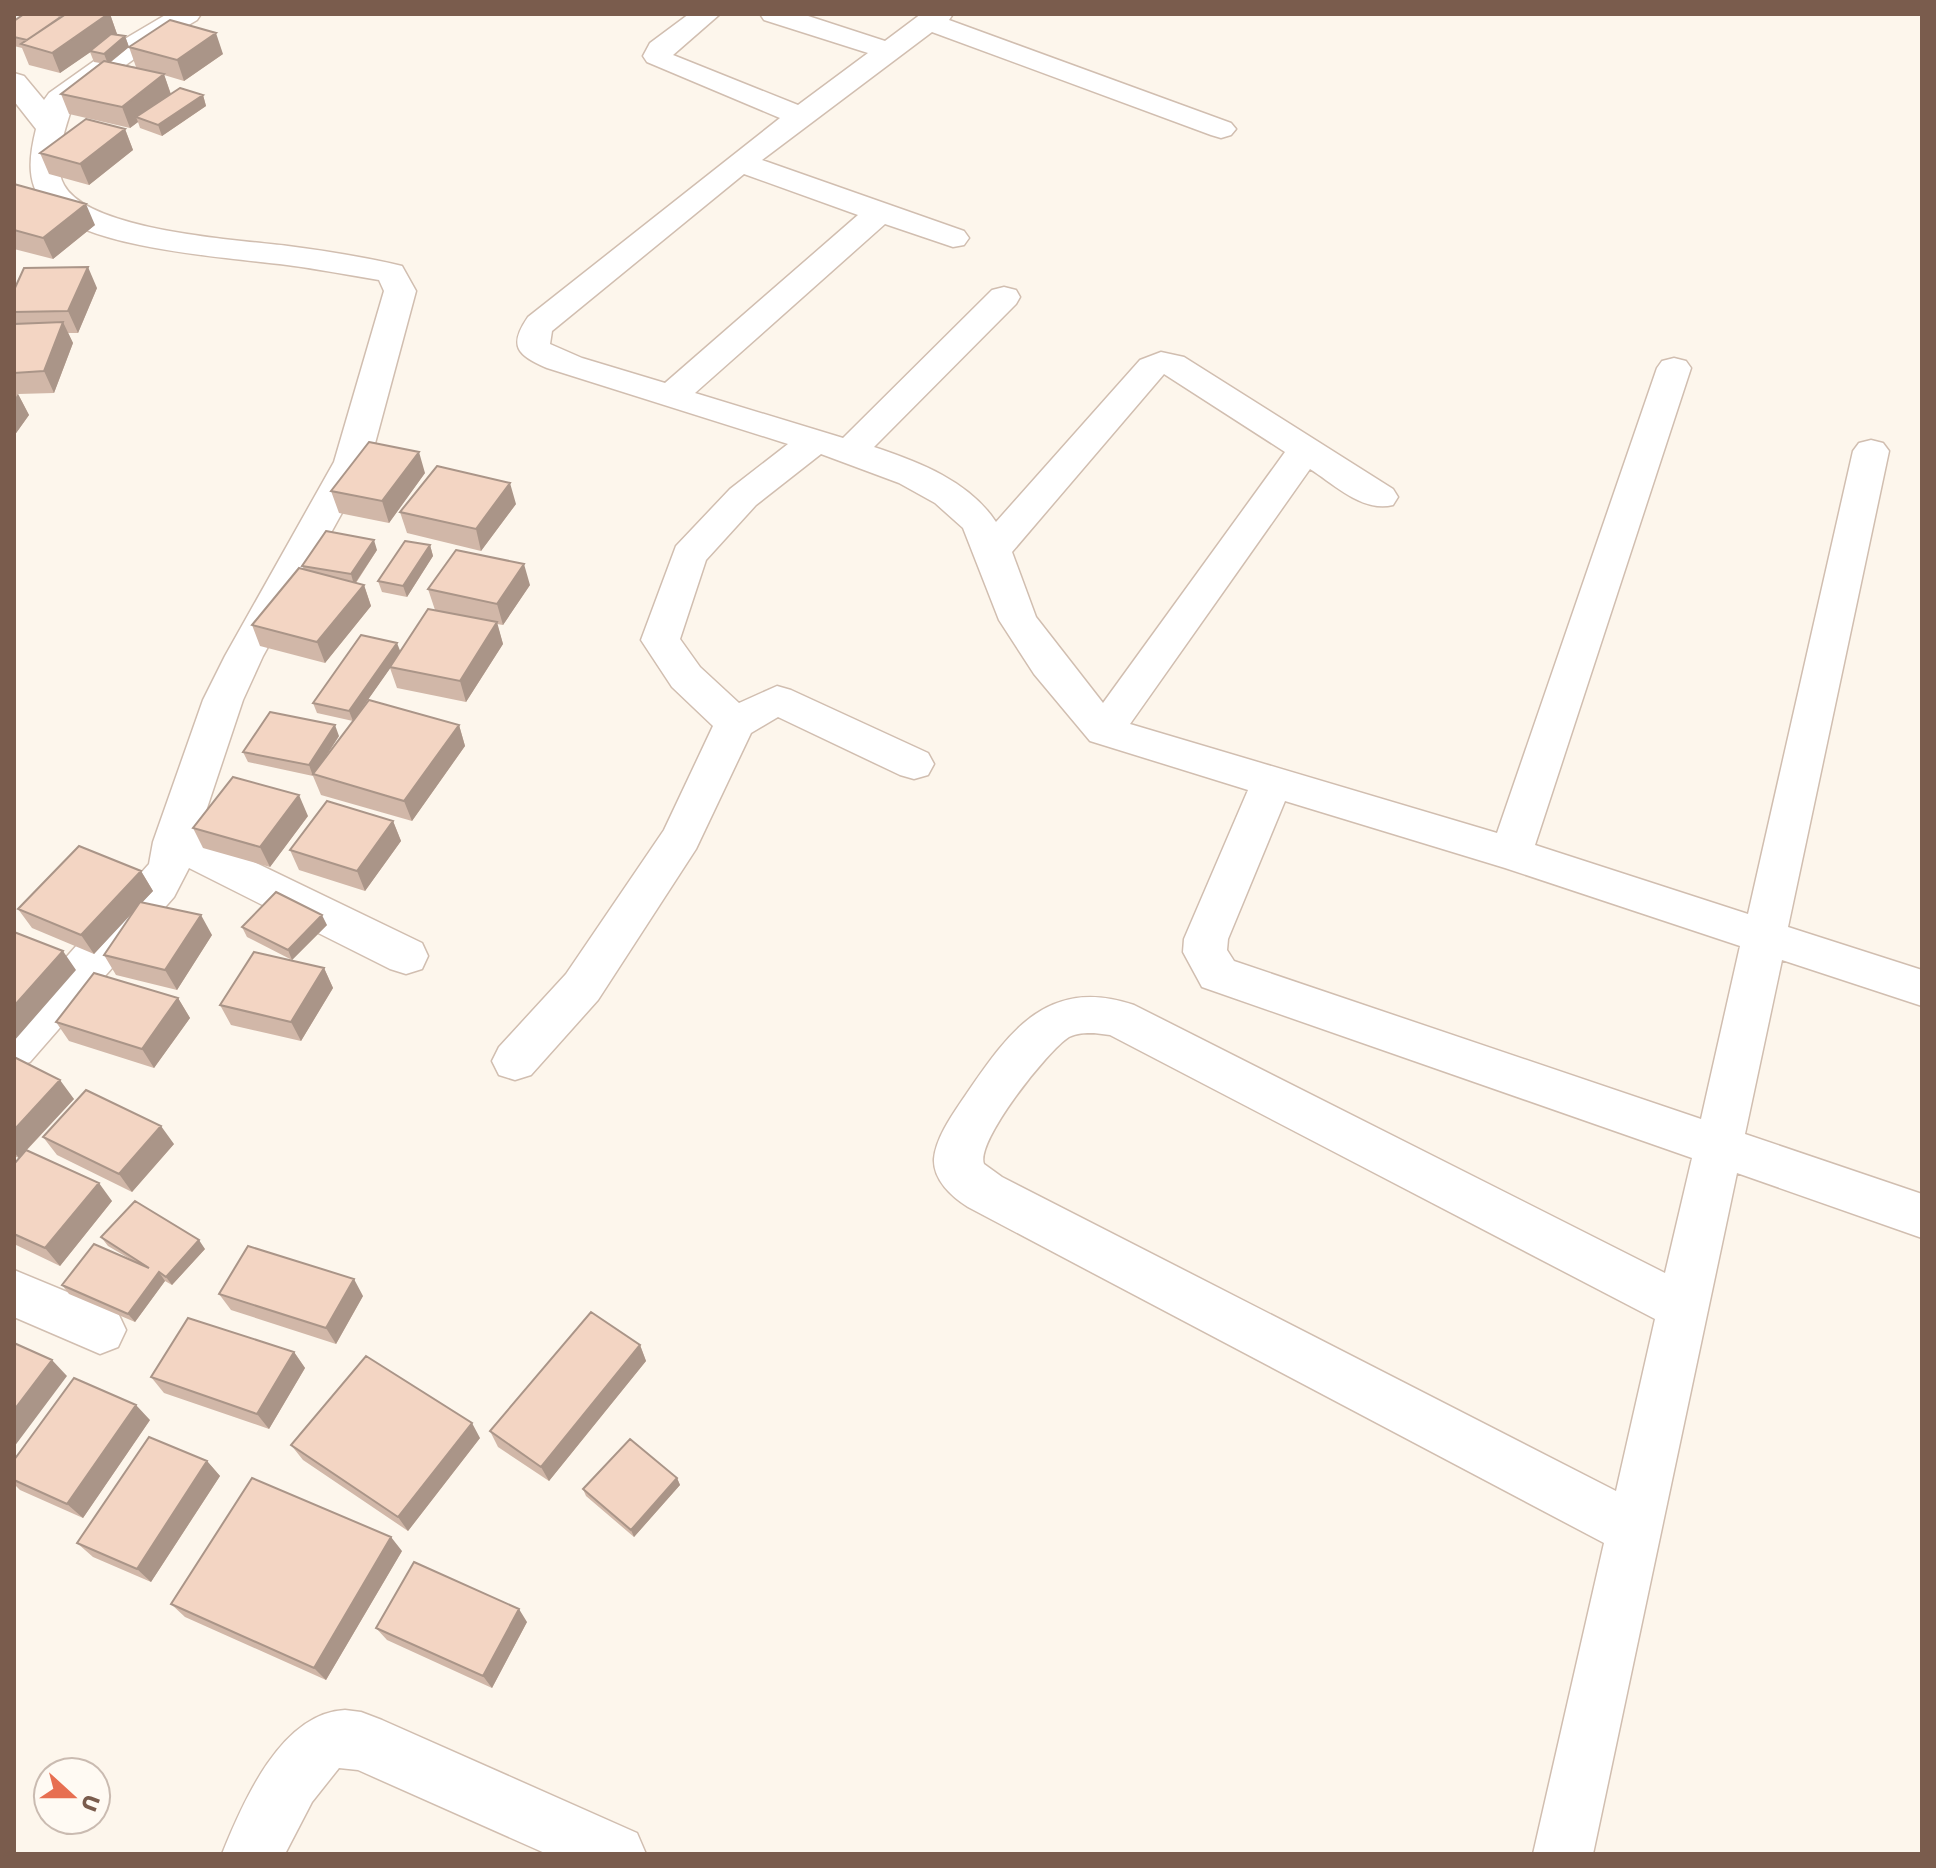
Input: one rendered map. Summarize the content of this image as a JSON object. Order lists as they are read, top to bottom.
{
  "north": "right"
}
